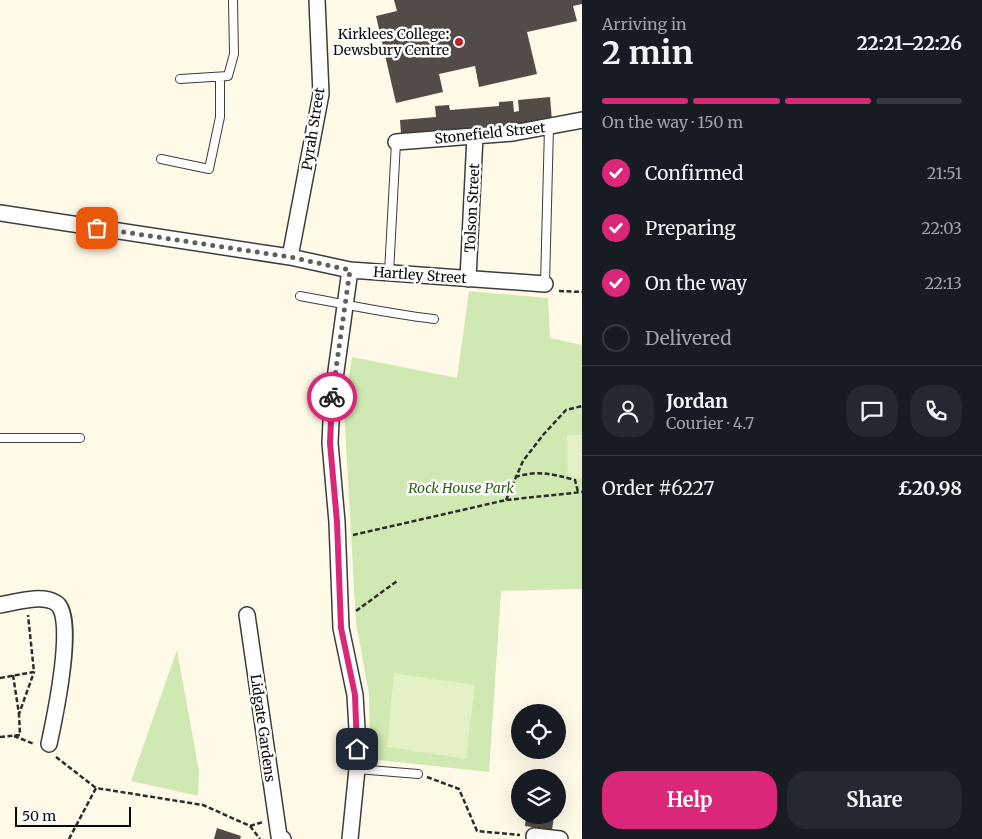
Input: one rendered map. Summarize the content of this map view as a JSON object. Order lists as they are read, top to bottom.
{
  "streets": {
    "street": [
      "Pyrah Street",
      "Stonefield Street",
      "Tolson Street",
      "Hartley Street",
      "Lidgate Gardens"
    ]
  },
  "crossings": [
    ["Pyrah Street", "Hartley Street"],
    ["Stonefield Street", "Tolson Street"],
    ["Tolson Street", "Hartley Street"]
  ],
  "parks": ["Rock House Park"],
  "places": ["Kirklees College: Dewsbury Centre"],
  "scale_bar": "50 m",
  "page": {
    "heading": ["2 min", "Arriving in", "22:21–22:26"],
    "panel": [
      "Jordan",
      "Courier · 4.7",
      "Order #6227",
      "£20.98"
    ],
    "bar": "On the way · 150 m",
    "list": [
      ["Confirmed", "21:51"],
      ["Preparing", "22:03"],
      ["On the way", "22:13"],
      "Delivered"
    ],
    "buttons": ["Help", "Share"],
    "scale": "50 m"
  }
}
